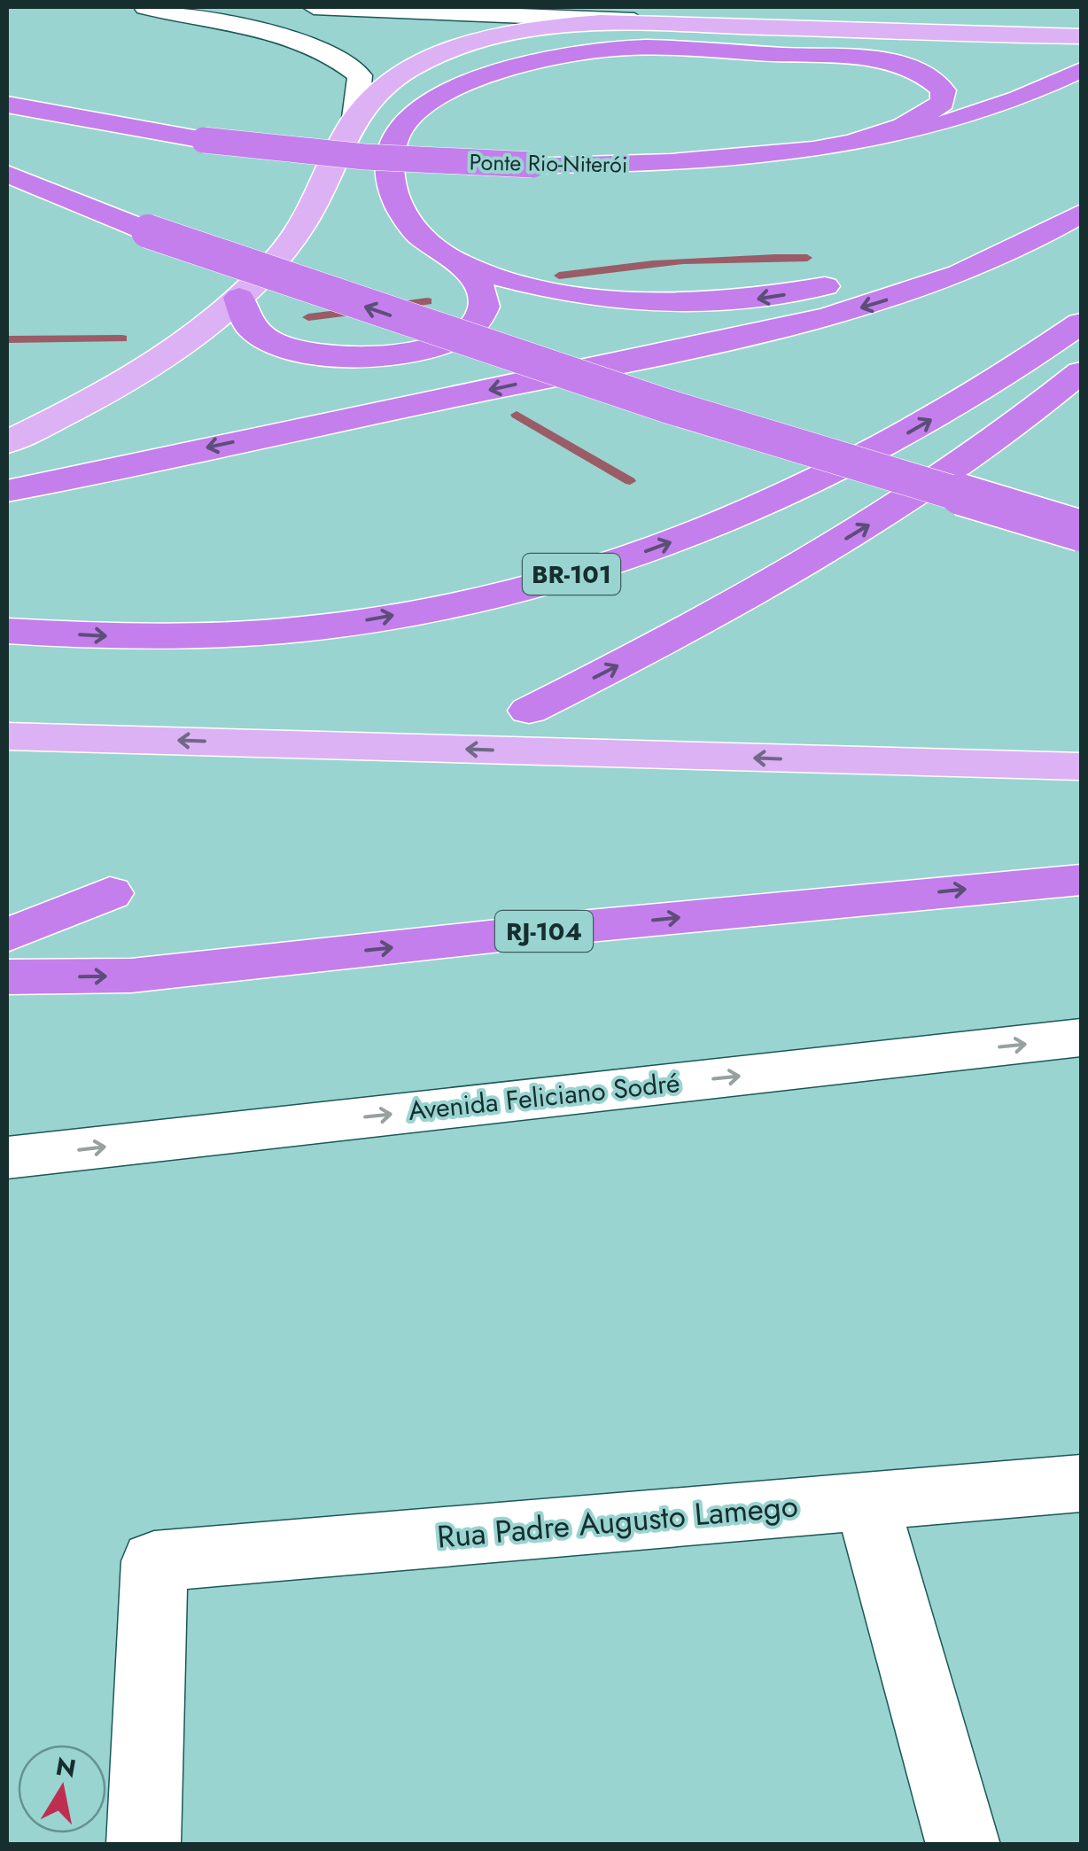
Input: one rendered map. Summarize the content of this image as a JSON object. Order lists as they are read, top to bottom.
{
  "streets": {
    "highway": ["Ponte Rio-Niterói", "BR-101", "RJ-104"],
    "street": ["Avenida Feliciano Sodré", "Rua Padre Augusto Lamego"]
  },
  "one_way": ["Avenida Feliciano Sodré"],
  "north": "top"
}
